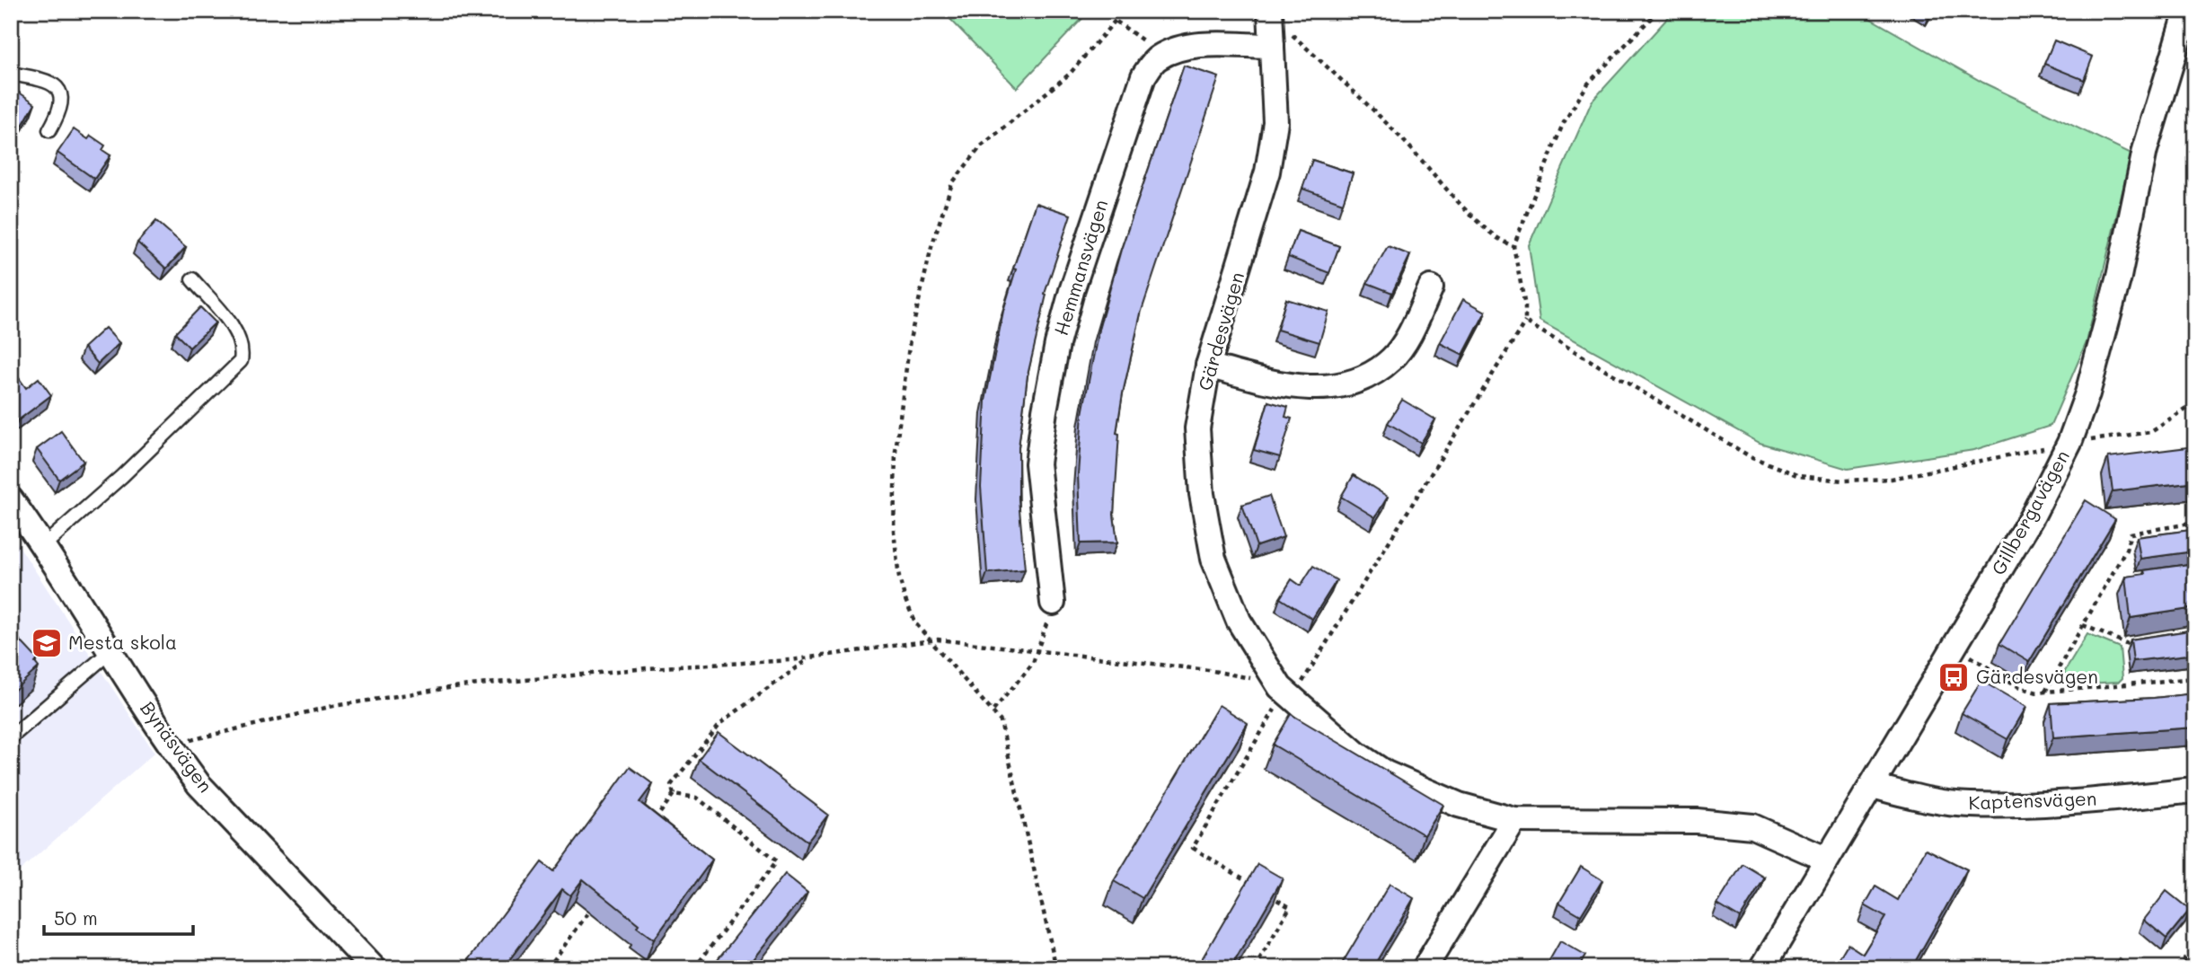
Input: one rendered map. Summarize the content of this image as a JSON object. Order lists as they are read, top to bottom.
{
  "streets": {
    "street": [
      "Hemmansvägen",
      "Gärdesvägen",
      "Gillbergavägen",
      "Bynäsvägen",
      "Kaptensvägen"
    ]
  },
  "crossings": [
    ["Gärdesvägen", "Gillbergavägen"],
    ["Gillbergavägen", "Kaptensvägen"]
  ],
  "places": {
    "school or university": ["Mesta skola"],
    "bus stop": ["Gärdesvägen"]
  },
  "scale_bar": "50 m"
}
